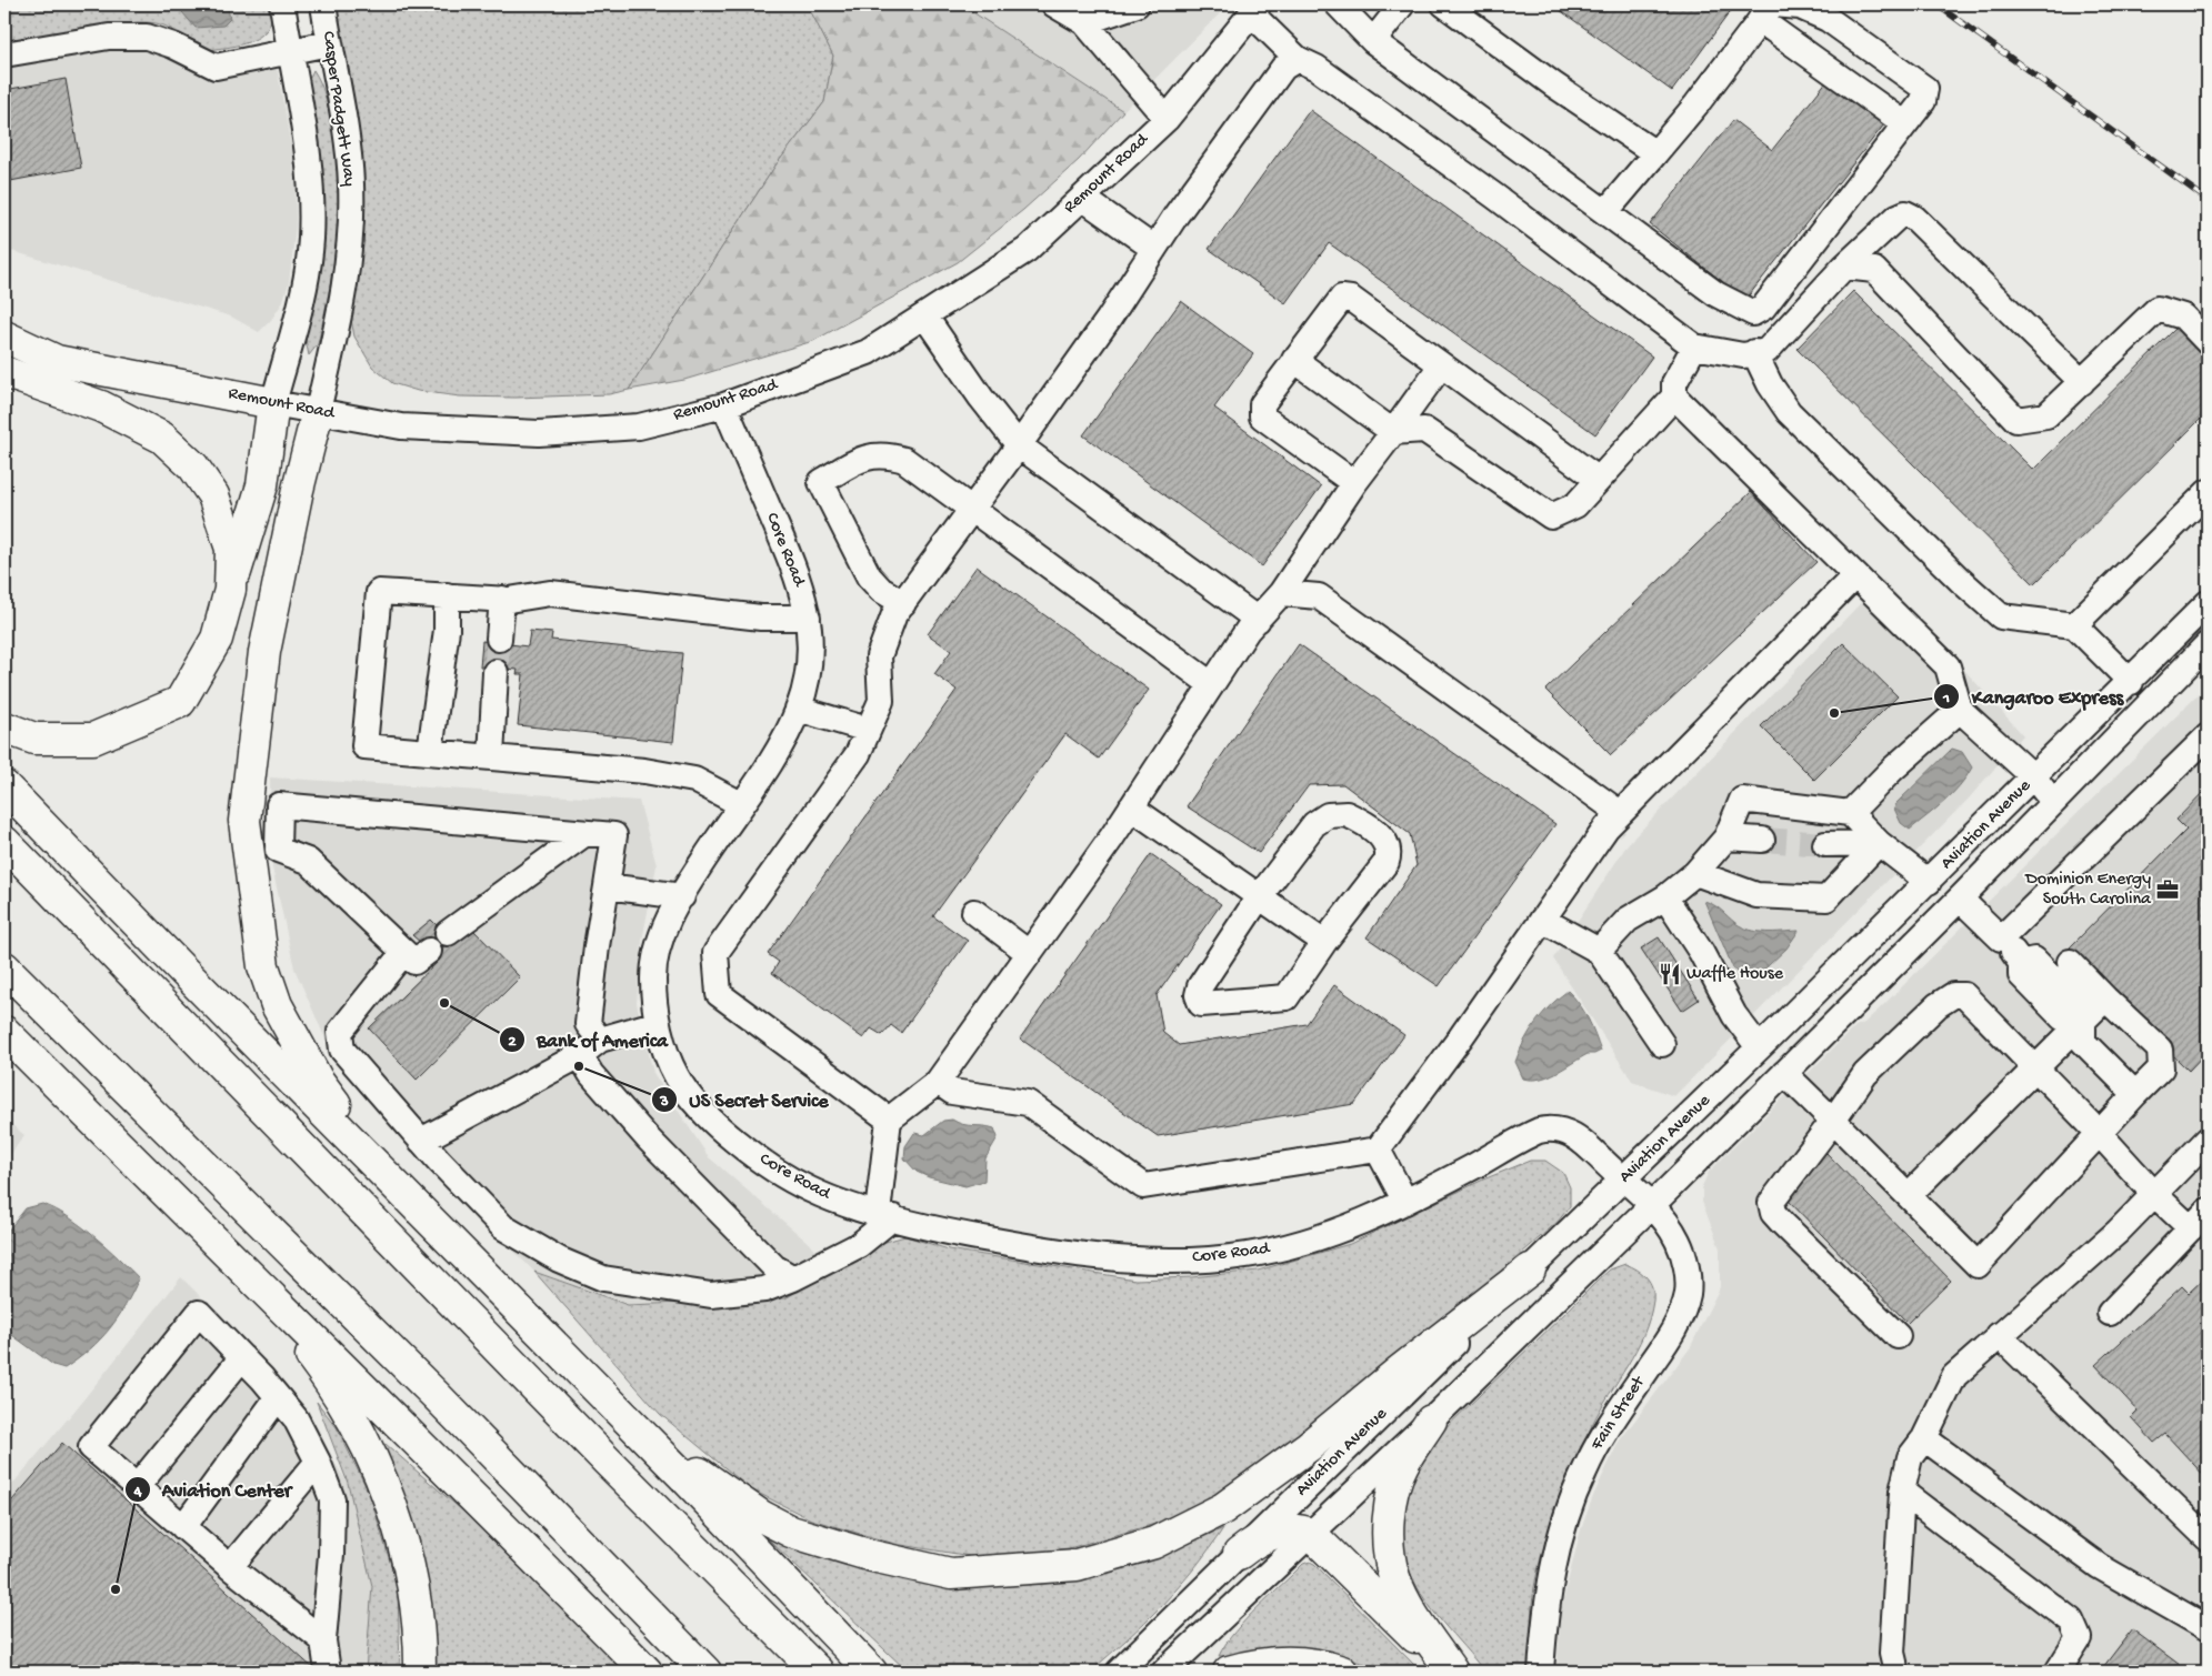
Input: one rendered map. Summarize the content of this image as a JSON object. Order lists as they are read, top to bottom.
{
  "streets": {
    "main road": ["Remount Road"],
    "street": [
      "Casper Padgett Way",
      "Core Road",
      "Aviation Avenue",
      "Fain Street"
    ]
  },
  "crossings": [
    ["Casper Padgett Way", "Remount Road"],
    ["Remount Road", "Core Road"],
    ["Core Road", "Aviation Avenue"],
    ["Core Road", "Fain Street"],
    ["Aviation Avenue", "Fain Street"]
  ],
  "places": {
    "other": [
      "Kangaroo Express",
      "Bank of America",
      "US Secret Service",
      "Aviation Center"
    ],
    "office": ["Dominion Energy South Carolina"],
    "restaurant": ["Waffle House"]
  }
}
